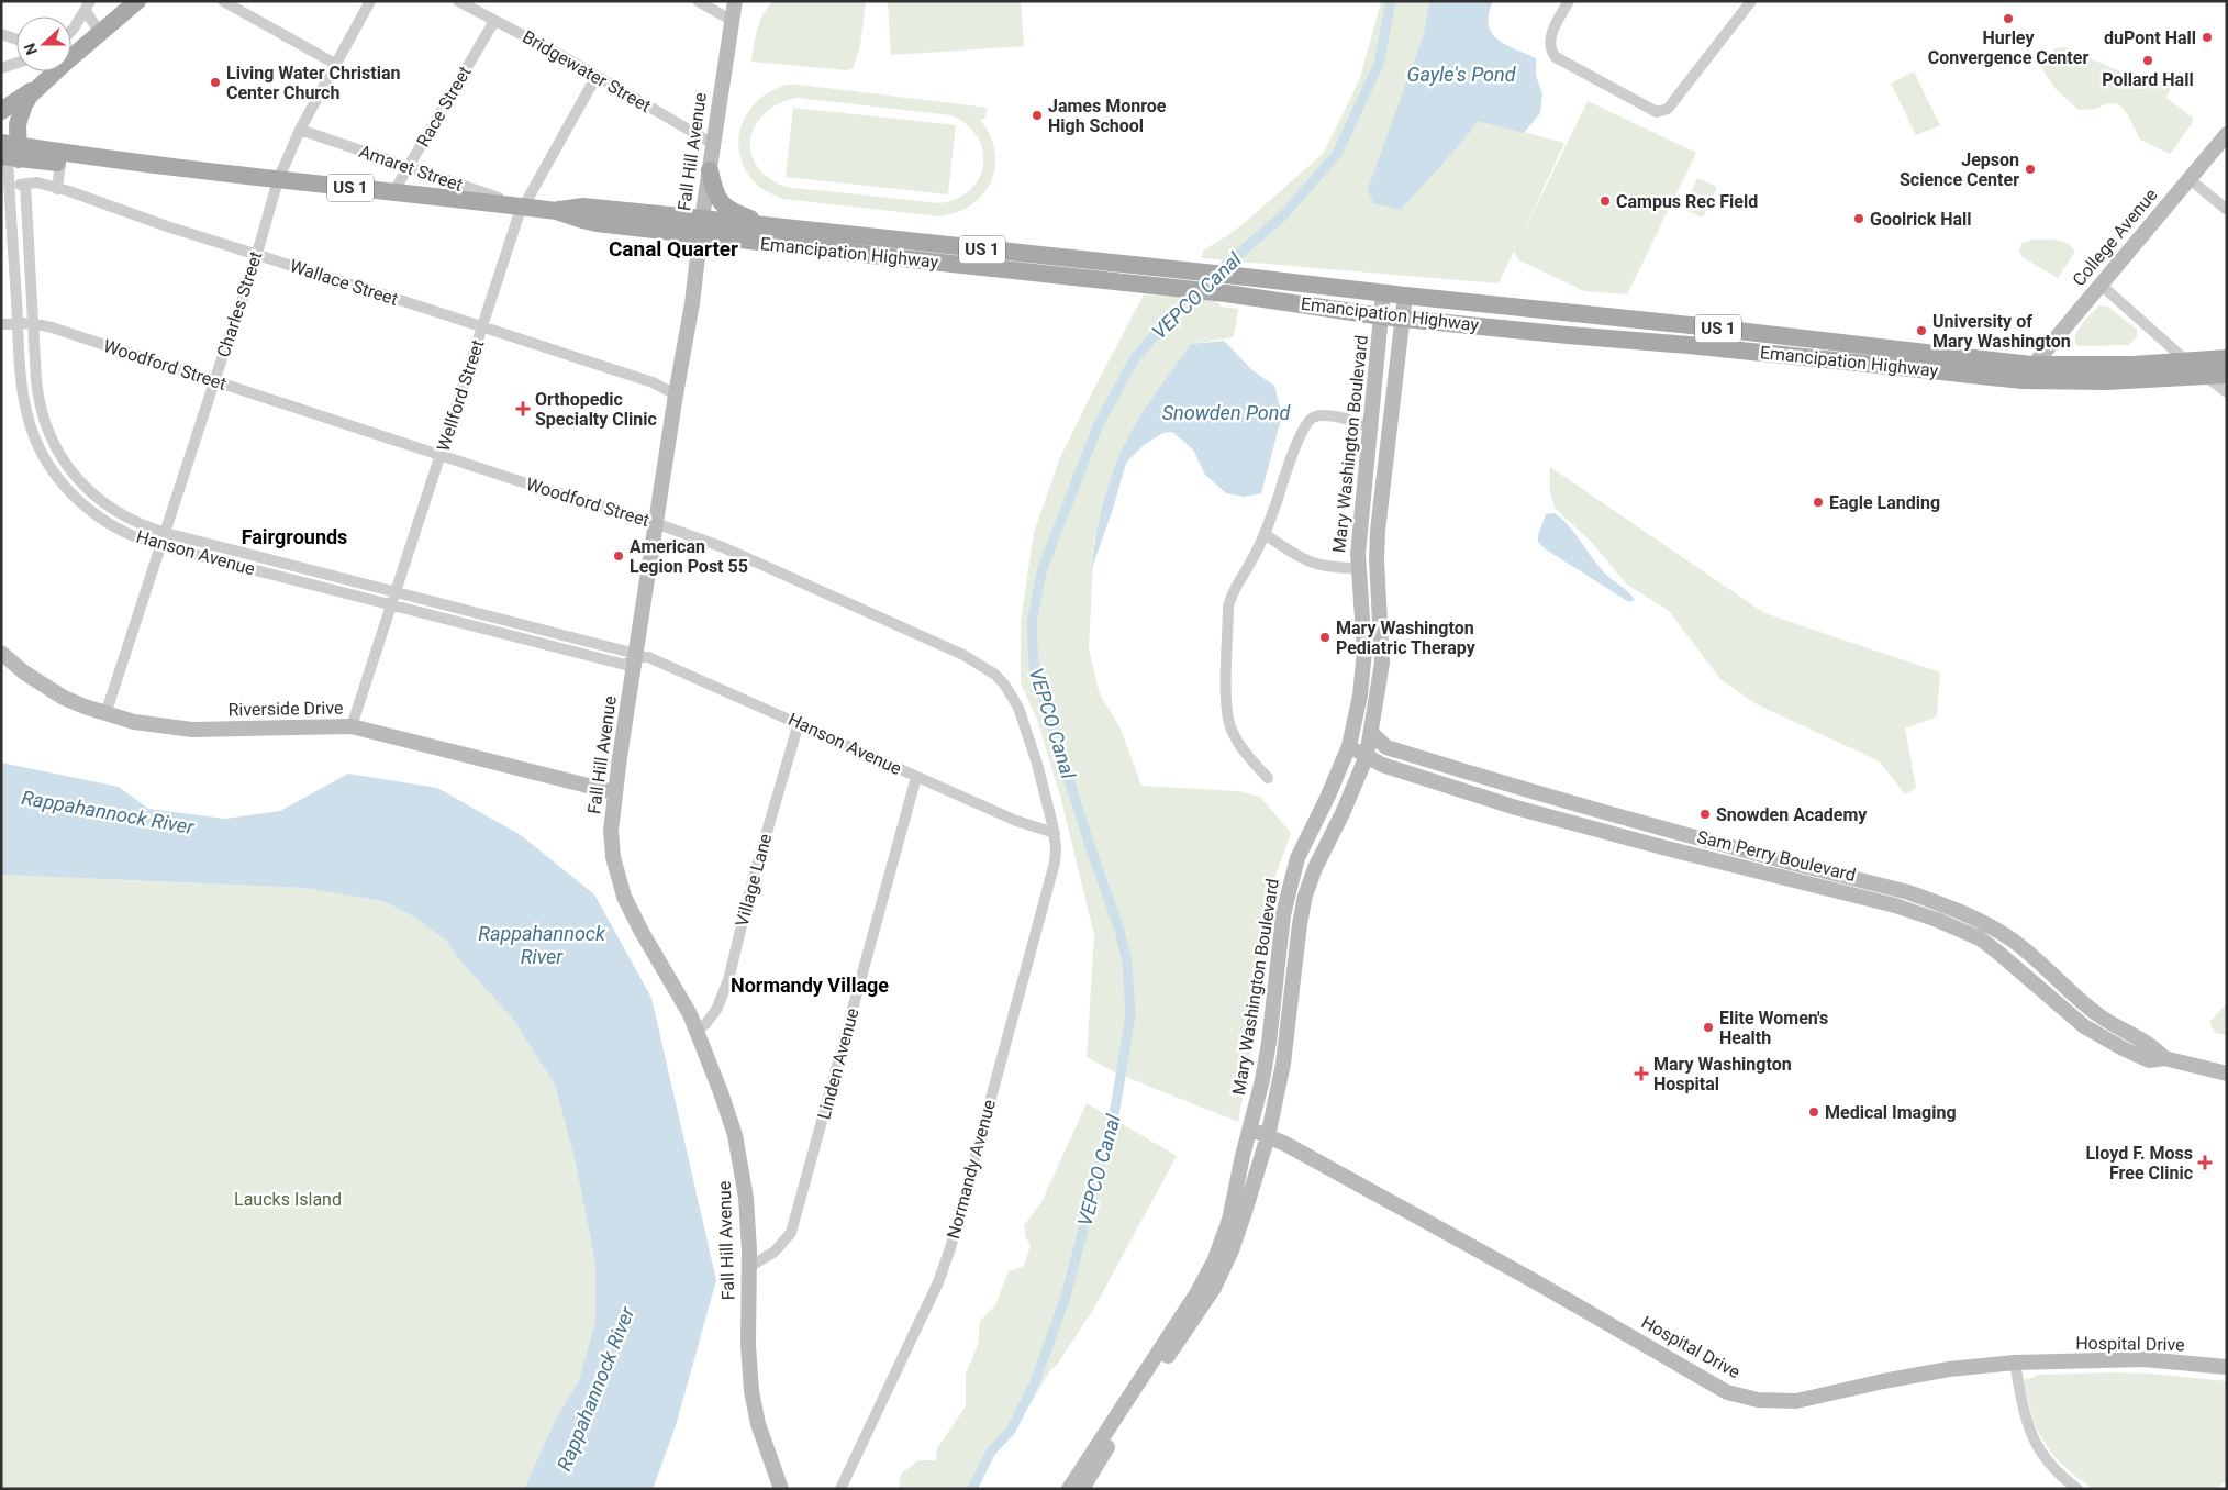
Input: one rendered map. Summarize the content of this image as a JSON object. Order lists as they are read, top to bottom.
{
  "streets": {
    "main road": ["US 1", "Emancipation Highway"],
    "street": [
      "Bridgewater Street",
      "Race Street",
      "Fall Hill Avenue",
      "Amaret Street",
      "College Avenue",
      "Wallace Street",
      "Charles Street",
      "Woodford Street",
      "Wellford Street",
      "Mary Washington Boulevard",
      "Hanson Avenue",
      "Riverside Drive",
      "Sam Perry Boulevard",
      "Village Lane",
      "Linden Avenue",
      "Normandy Avenue",
      "Hospital Drive"
    ]
  },
  "crossings": [
    ["Bridgewater Street", "Race Street"],
    ["Bridgewater Street", "Fall Hill Avenue"],
    ["Bridgewater Street", "Wellford Street"],
    ["Race Street", "Amaret Street"],
    ["Race Street", "Emancipation Highway"],
    ["Fall Hill Avenue", "Emancipation Highway"],
    ["Fall Hill Avenue", "Wallace Street"],
    ["Fall Hill Avenue", "Woodford Street"],
    ["Fall Hill Avenue", "Hanson Avenue"],
    ["Fall Hill Avenue", "Riverside Drive"],
    ["Fall Hill Avenue", "Village Lane"],
    ["Fall Hill Avenue", "Linden Avenue"],
    ["Amaret Street", "Emancipation Highway"],
    ["Amaret Street", "Charles Street"],
    ["Amaret Street", "Wellford Street"],
    ["College Avenue", "Emancipation Highway"],
    ["Emancipation Highway", "Charles Street"],
    ["Emancipation Highway", "Wellford Street"],
    ["Emancipation Highway", "Mary Washington Boulevard"],
    ["Emancipation Highway", "Hanson Avenue"],
    ["Wallace Street", "Charles Street"],
    ["Wallace Street", "Wellford Street"],
    ["Wallace Street", "Hanson Avenue"],
    ["Charles Street", "Woodford Street"],
    ["Charles Street", "Hanson Avenue"],
    ["Charles Street", "Riverside Drive"],
    ["Woodford Street", "Wellford Street"],
    ["Woodford Street", "Hanson Avenue"],
    ["Woodford Street", "Normandy Avenue"],
    ["Wellford Street", "Hanson Avenue"],
    ["Wellford Street", "Riverside Drive"],
    ["Mary Washington Boulevard", "Sam Perry Boulevard"],
    ["Mary Washington Boulevard", "Hospital Drive"],
    ["Hanson Avenue", "Village Lane"],
    ["Hanson Avenue", "Linden Avenue"],
    ["Hanson Avenue", "Normandy Avenue"]
  ],
  "districts": ["Canal Quarter", "Fairgrounds", "Normandy Village"],
  "water": [
    "Gayle's Pond",
    "VEPCO Canal",
    "Snowden Pond",
    "Rappahannock River"
  ],
  "parks": ["Laucks Island"],
  "places": {
    "other": [
      "Hurley Convergence Center",
      "duPont Hall",
      "Pollard Hall",
      "Living Water Christian Center Church",
      "James Monroe High School",
      "Jepson Science Center",
      "Campus Rec Field",
      "Goolrick Hall",
      "University of Mary Washington",
      "Eagle Landing",
      "American Legion Post 55",
      "Mary Washington Pediatric Therapy",
      "Snowden Academy",
      "Elite Women's Health",
      "Medical Imaging"
    ],
    "health": ["Orthopedic Specialty Clinic", "Mary Washington Hospital", "Lloyd F. Moss Free Clinic"]
  },
  "north": "left"
}
